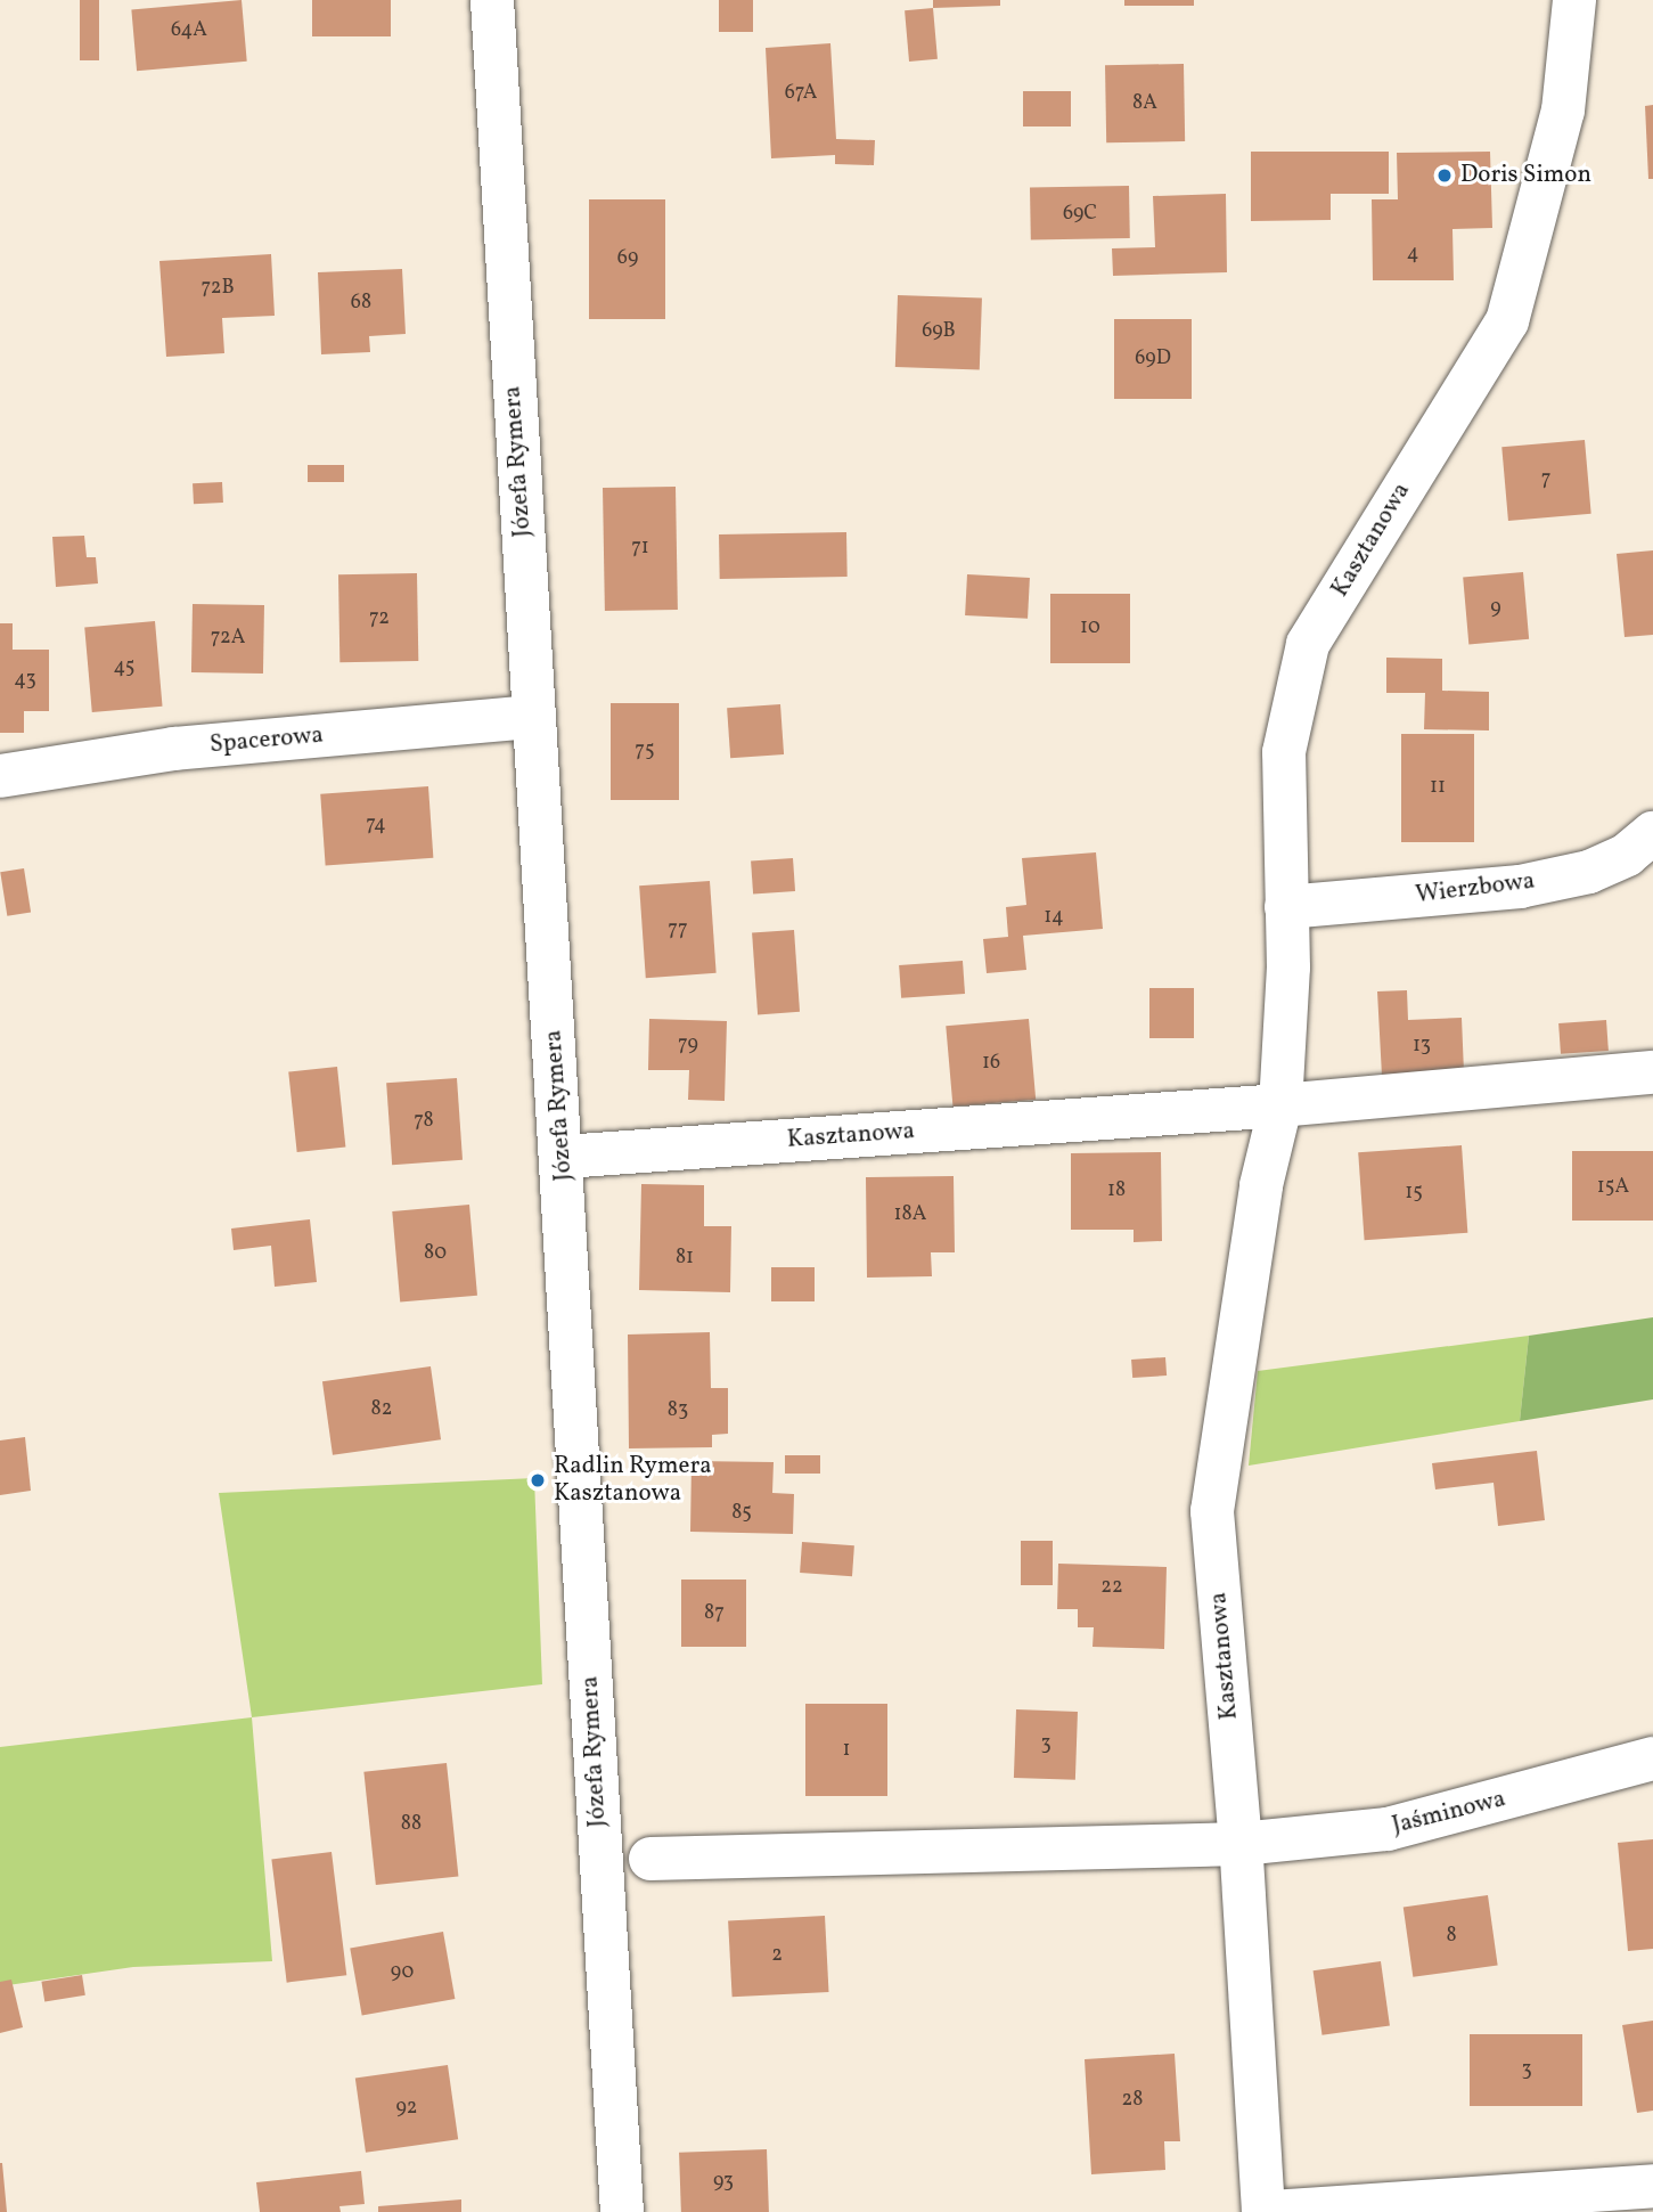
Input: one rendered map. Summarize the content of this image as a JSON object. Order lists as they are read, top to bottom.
{
  "streets": {
    "street": [
      "Józefa Rymera",
      "Kasztanowa",
      "Spacerowa",
      "Wierzbowa",
      "Jaśminowa"
    ]
  },
  "crossings": [
    ["Józefa Rymera", "Kasztanowa"],
    ["Józefa Rymera", "Spacerowa"],
    ["Kasztanowa", "Wierzbowa"],
    ["Kasztanowa", "Jaśminowa"]
  ],
  "places": ["Doris Simon", "Radlin Rymera Kasztanowa"],
  "house_numbers": [
    "64A",
    "67A",
    "8A",
    "69C",
    "4",
    "69",
    "72B",
    "68",
    "69B",
    "69D",
    "7",
    "71",
    "9",
    "72",
    "10",
    "72A",
    "45",
    "43",
    "75",
    "11",
    "74",
    "14",
    "77",
    "79",
    "13",
    "16",
    "78",
    "15A",
    "18",
    "15",
    "18A",
    "80",
    "81",
    "82",
    "83",
    "85",
    "22",
    "87",
    "3",
    "1",
    "88",
    "8",
    "2",
    "90",
    "3",
    "28",
    "92",
    "93"
  ]
}
